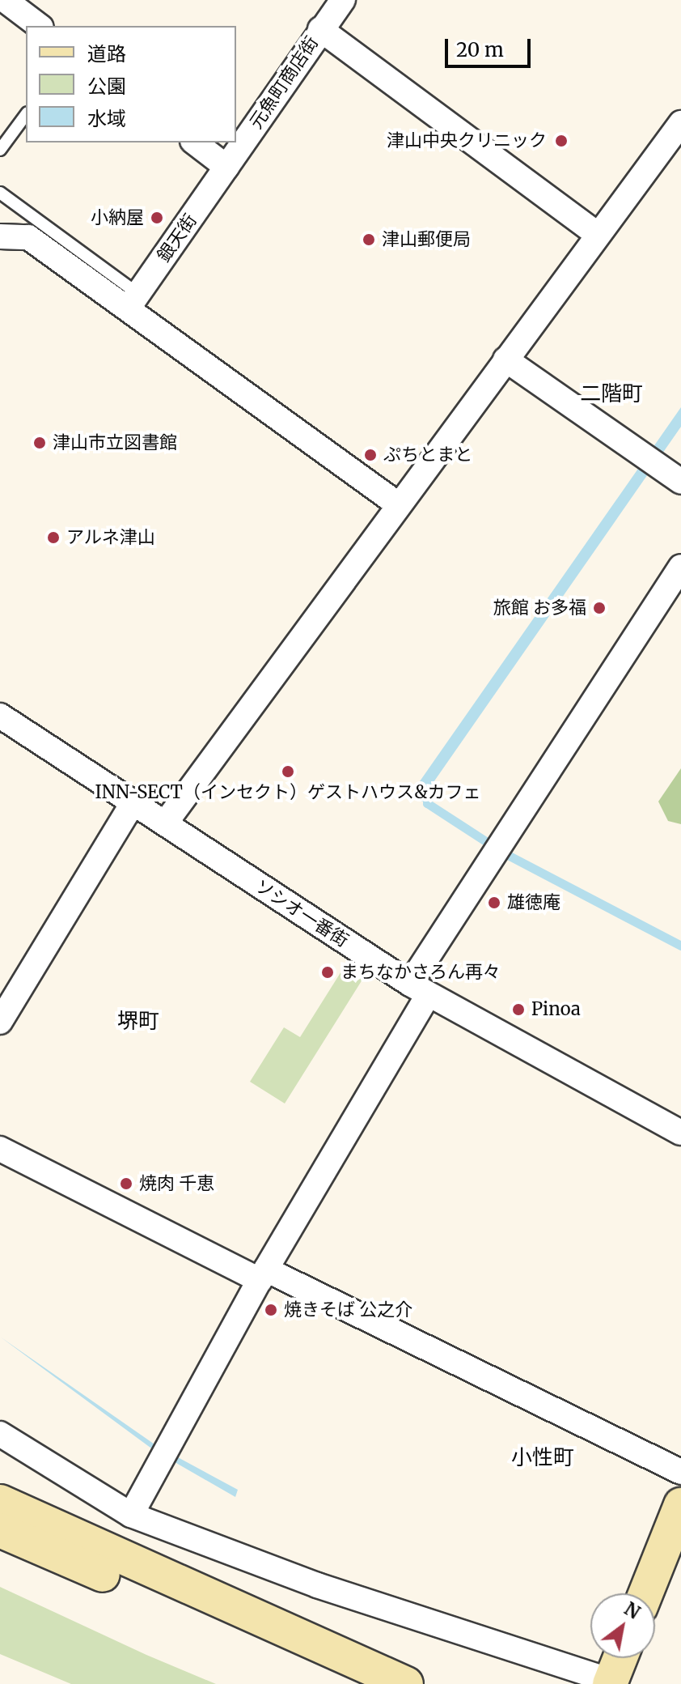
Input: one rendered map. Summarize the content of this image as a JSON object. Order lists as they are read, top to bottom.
{
  "streets": {
    "street": ["元魚町商店街", "銀天街", "ソシオ一番街"]
  },
  "crossings": [
    ["元魚町商店街", "銀天街"]
  ],
  "districts": ["二階町", "堺町", "小性町"],
  "places": [
    "津山中央クリニック",
    "小納屋",
    "津山郵便局",
    "津山市立図書館",
    "ぷちとまと",
    "アルネ津山",
    "旅館 お多福",
    "INN-SECT（インセクト）ゲストハウス&カフェ",
    "雄徳庵",
    "まちなかさろん再々",
    "Pinoa",
    "焼肉 千恵",
    "焼きそば 公之介"
  ],
  "legend": ["道路", "公園", "水域"],
  "scale_bar": "20 m",
  "north": "top right"
}
